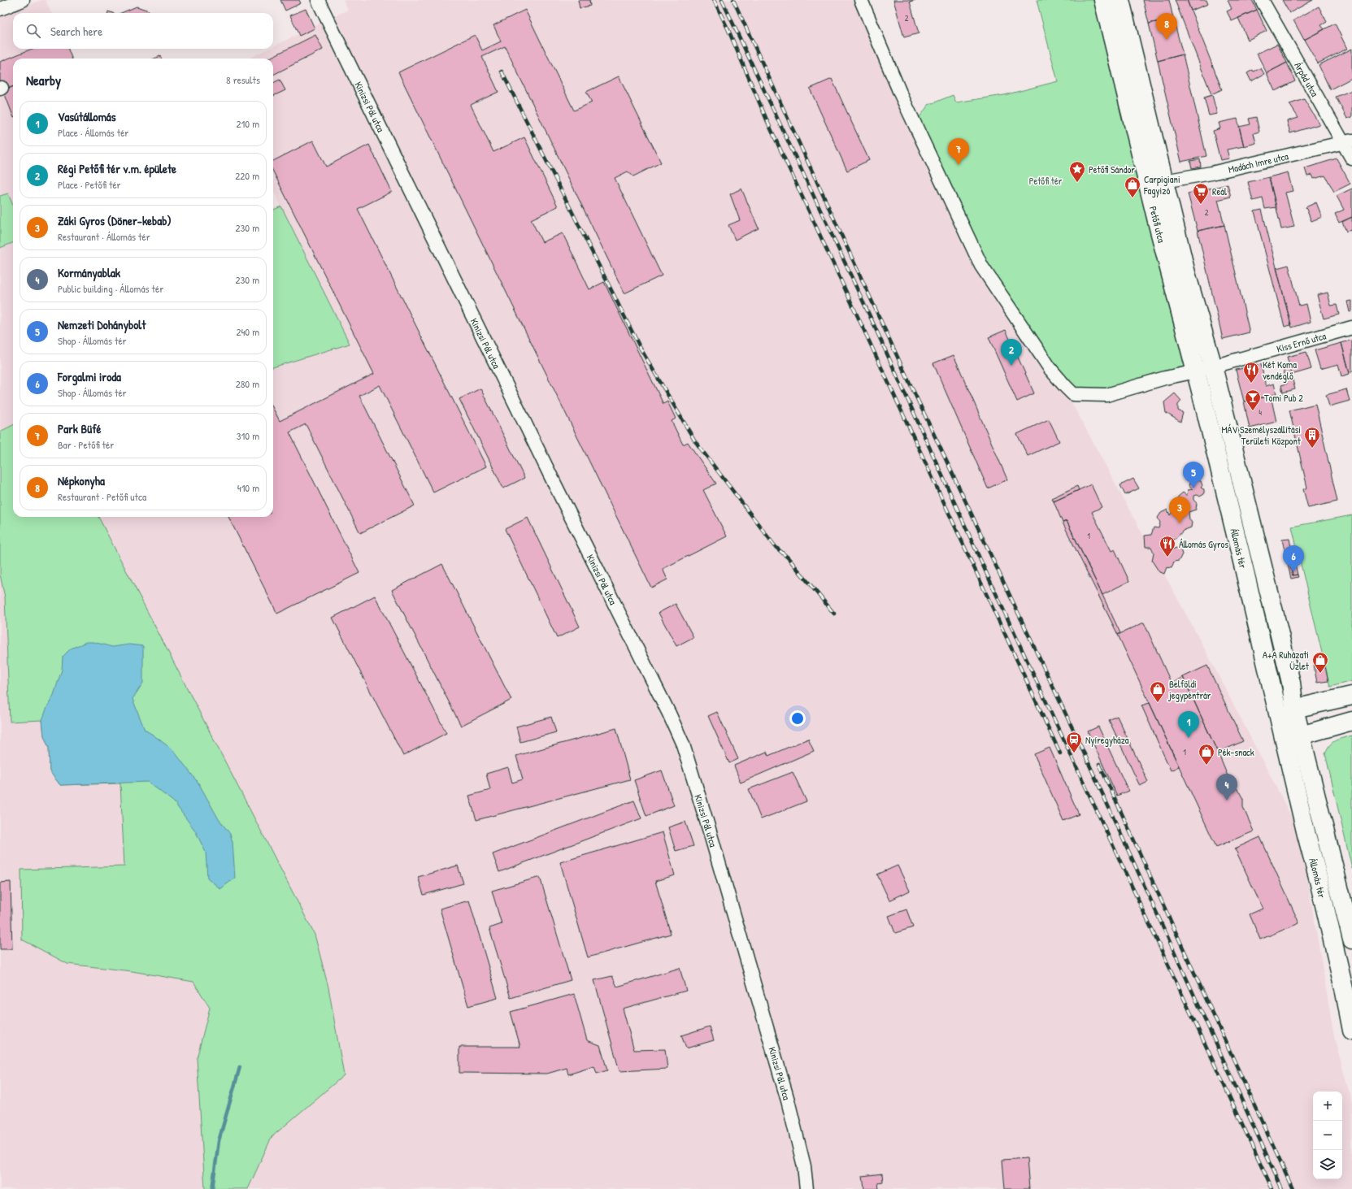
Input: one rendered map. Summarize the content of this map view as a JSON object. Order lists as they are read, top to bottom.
{
  "streets": {
    "main road": ["Petőfi utca", "Állomás tér"],
    "street": [
      "Árpád utca",
      "Kinizsi Pál utca",
      "Madách Imre utca",
      "Kiss Ernő utca"
    ]
  },
  "crossings": [
    ["Árpád utca", "Madách Imre utca"],
    ["Madách Imre utca", "Petőfi utca"],
    ["Petőfi utca", "Kiss Ernő utca"],
    ["Petőfi utca", "Állomás tér"],
    ["Kiss Ernő utca", "Állomás tér"]
  ],
  "parks": ["Petőfi tér"],
  "places": {
    "place": ["Petőfi Sándor"],
    "shop": [
      "Carpigiani Fagyizó",
      "A+A Ruházati Üzlet",
      "Belföldi jegypéntrár",
      "Pék-snack"
    ],
    "supermarket": ["Reál"],
    "restaurant": ["Két Koma vendéglő", "Állomás Gyros"],
    "bar": ["Tomi Pub 2"],
    "building": ["MÁV Személyszállítási Területi Központ"],
    "station": ["Nyíregyháza"]
  },
  "house_numbers": [
    "2",
    "2",
    "4",
    "1",
    "1"
  ],
  "page": {
    "pins": [
      "8",
      "7",
      "2",
      "5",
      "3",
      "6",
      "1",
      "4"
    ],
    "search": "Search here",
    "heading": ["Nearby", "8 results"],
    "list": [
      {
        "mark": "1",
        "name": "Vasútállomás",
        "note": "Place · Állomás tér",
        "value": "210 m"
      },
      {
        "mark": "2",
        "name": "Régi Petőfi tér v.m. épülete",
        "note": "Place · Petőfi tér",
        "value": "220 m"
      },
      {
        "mark": "3",
        "name": "Záki Gyros (Döner-kebab)",
        "note": "Restaurant · Állomás tér",
        "value": "230 m"
      },
      {
        "mark": "4",
        "name": "Kormányablak",
        "note": "Public building · Állomás tér",
        "value": "230 m"
      },
      {
        "mark": "5",
        "name": "Nemzeti Dohánybolt",
        "note": "Shop · Állomás tér",
        "value": "240 m"
      },
      {
        "mark": "6",
        "name": "Forgalmi iroda",
        "note": "Shop · Állomás tér",
        "value": "280 m"
      },
      {
        "mark": "7",
        "name": "Park Büfé",
        "note": "Bar · Petőfi tér",
        "value": "310 m"
      },
      {
        "mark": "8",
        "name": "Népkonyha",
        "note": "Restaurant · Petőfi utca",
        "value": "410 m"
      }
    ],
    "map_buttons": ["+", "−"]
  }
}
